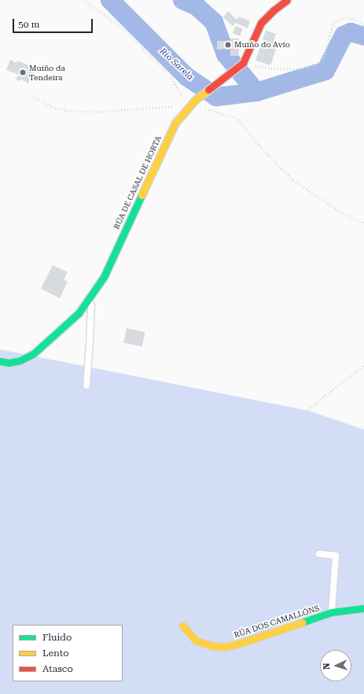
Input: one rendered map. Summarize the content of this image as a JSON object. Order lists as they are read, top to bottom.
{
  "streets": {
    "street": ["RÚA DE CASAL DE HORTA", "RÚA DOS CAMALLÓNS"]
  },
  "water": ["Río Sarela"],
  "places": ["Muíño do Avío", "Muíño da Tendeira"],
  "legend": ["Fluido", "Lento", "Atasco"],
  "scale_bar": "50 m",
  "north": "left"
}
